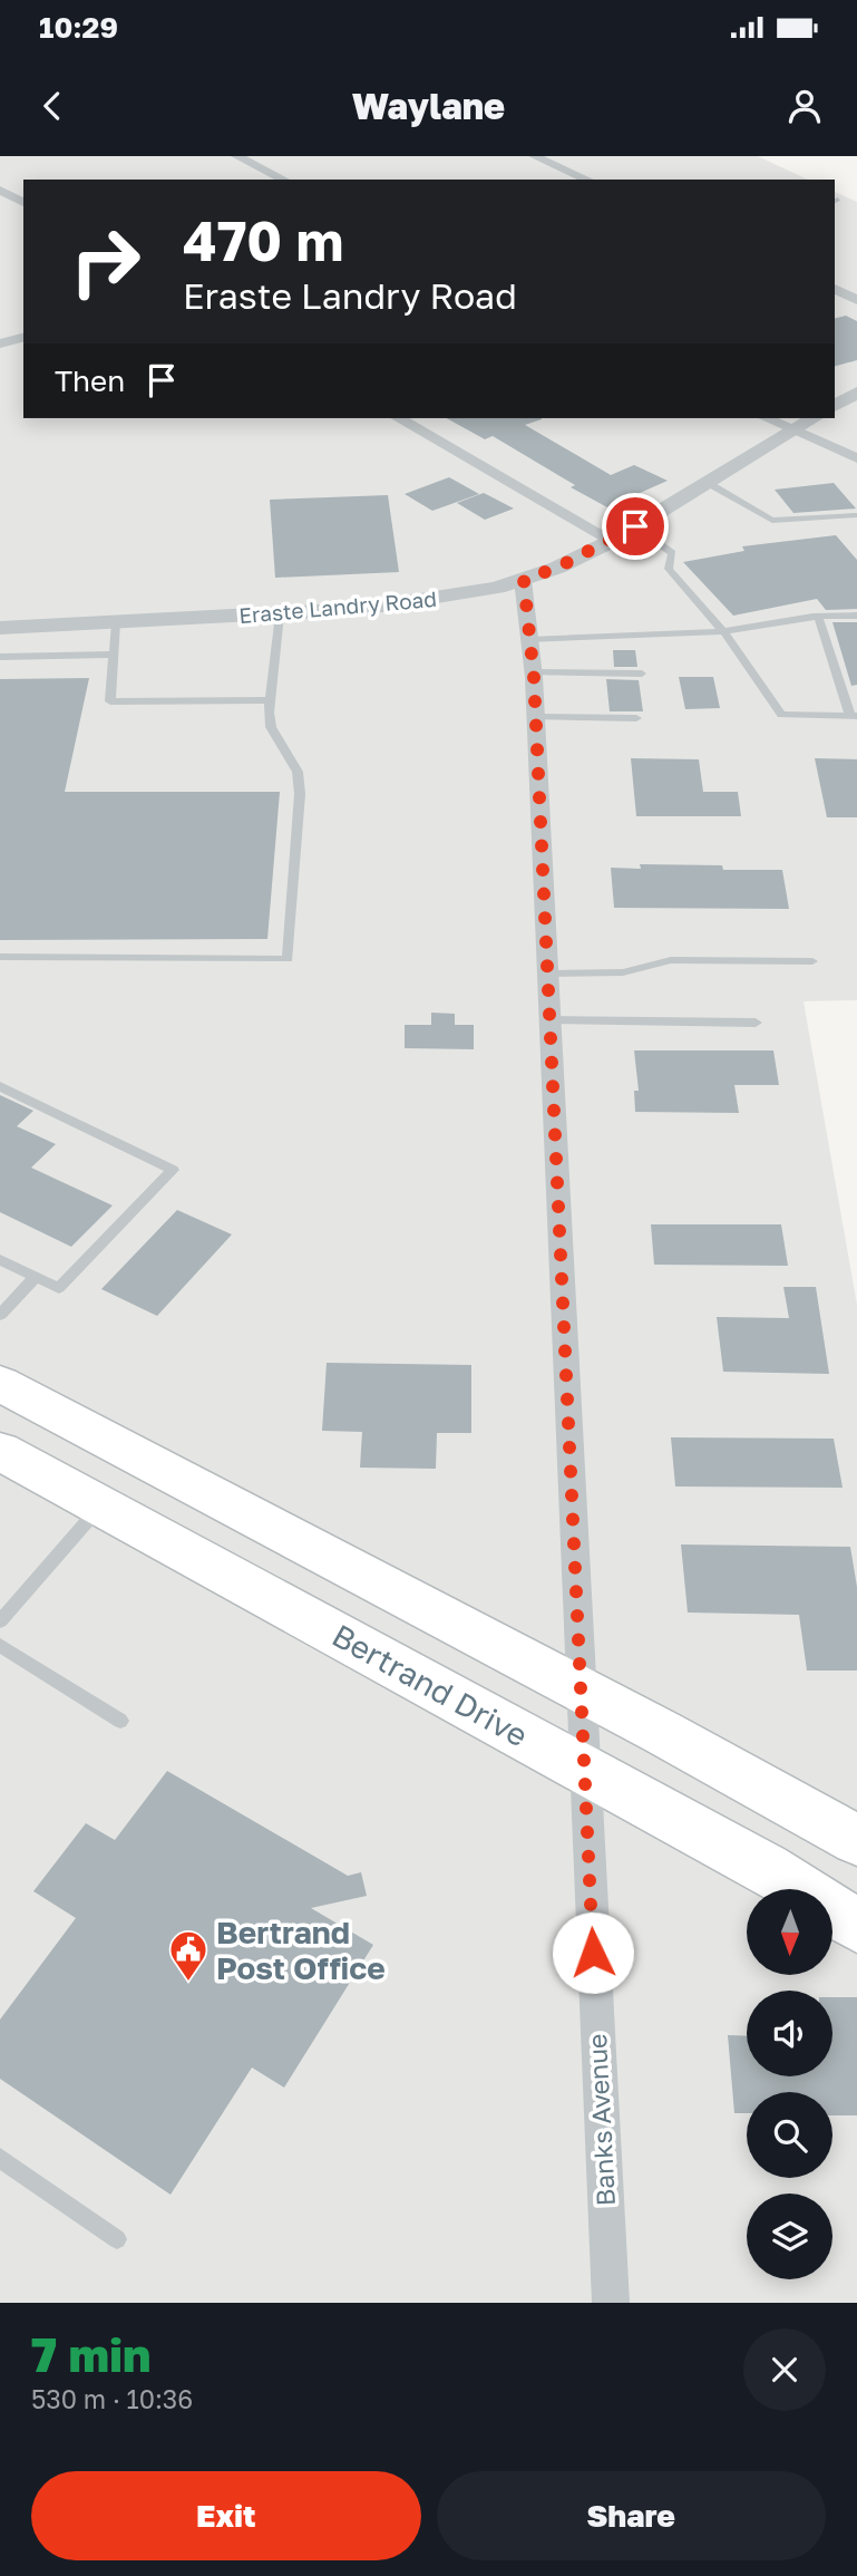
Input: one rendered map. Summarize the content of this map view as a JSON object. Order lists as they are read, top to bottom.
{
  "streets": {
    "main road": ["Bertrand Drive"],
    "street": ["Eraste Landry Road", "Banks Avenue"]
  },
  "crossings": [
    ["Eraste Landry Road", "Banks Avenue"],
    ["Bertrand Drive", "Banks Avenue"]
  ],
  "places": {
    "public building": ["Bertrand Post Office"]
  },
  "north": "bottom",
  "page": {
    "status": "10:29",
    "header": "Waylane",
    "turn": ["470 m", "Eraste Landry Road"],
    "then": "Then",
    "heading": ["7 min", "530 m · 10:36"],
    "buttons": ["Exit", "Share"]
  }
}
